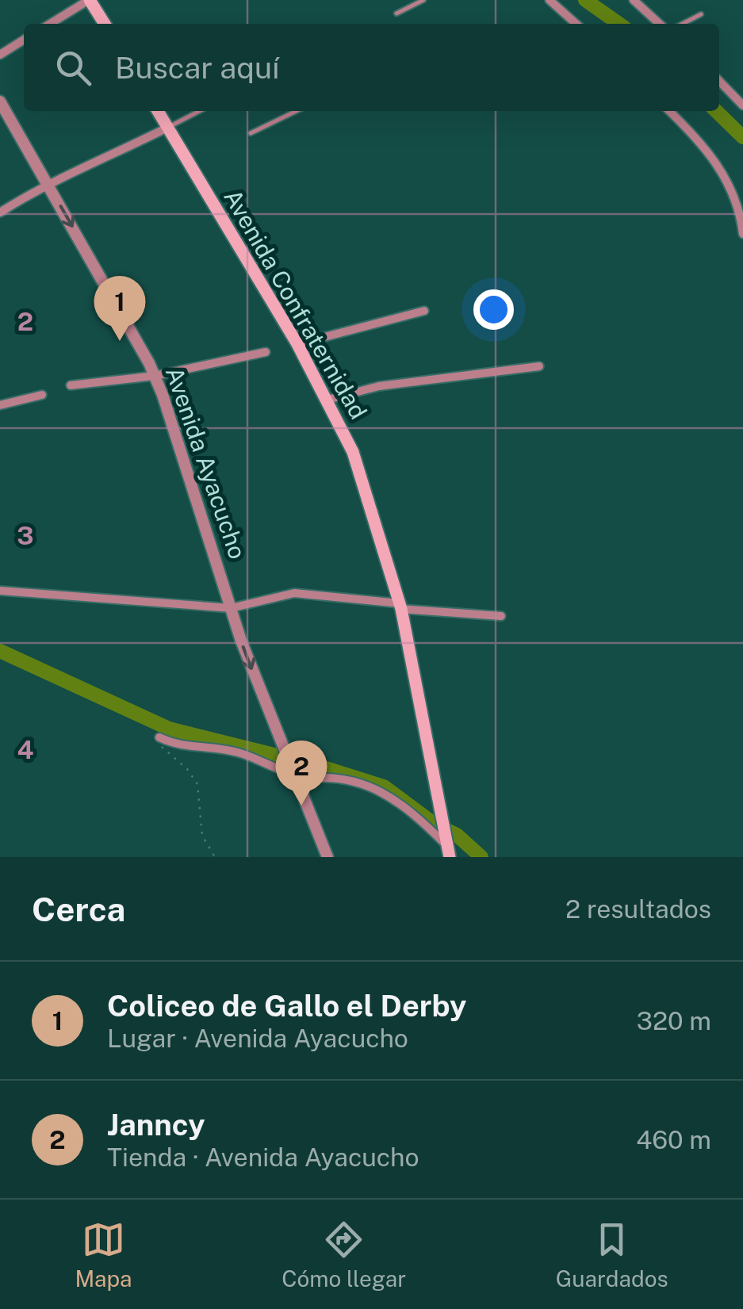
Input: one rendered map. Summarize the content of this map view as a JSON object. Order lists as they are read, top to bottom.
{
  "streets": {
    "main road": ["Avenida Confraternidad"],
    "street": ["Avenida Ayacucho"]
  },
  "one_way": ["Avenida Ayacucho"],
  "page": {
    "search": "Buscar aquí",
    "pins": ["1", "2"],
    "heading": ["Cerca", "2 resultados"],
    "list": [
      {
        "mark": "1",
        "name": "Coliceo de Gallo el Derby",
        "note": "Lugar · Avenida Ayacucho",
        "value": "320 m"
      },
      {
        "mark": "2",
        "name": "Janncy",
        "note": "Tienda · Avenida Ayacucho",
        "value": "460 m"
      }
    ],
    "nav": ["Mapa", "Cómo llegar", "Guardados"]
  },
  "grid": {
    "rows": ["2", "3", "4"]
  }
}
